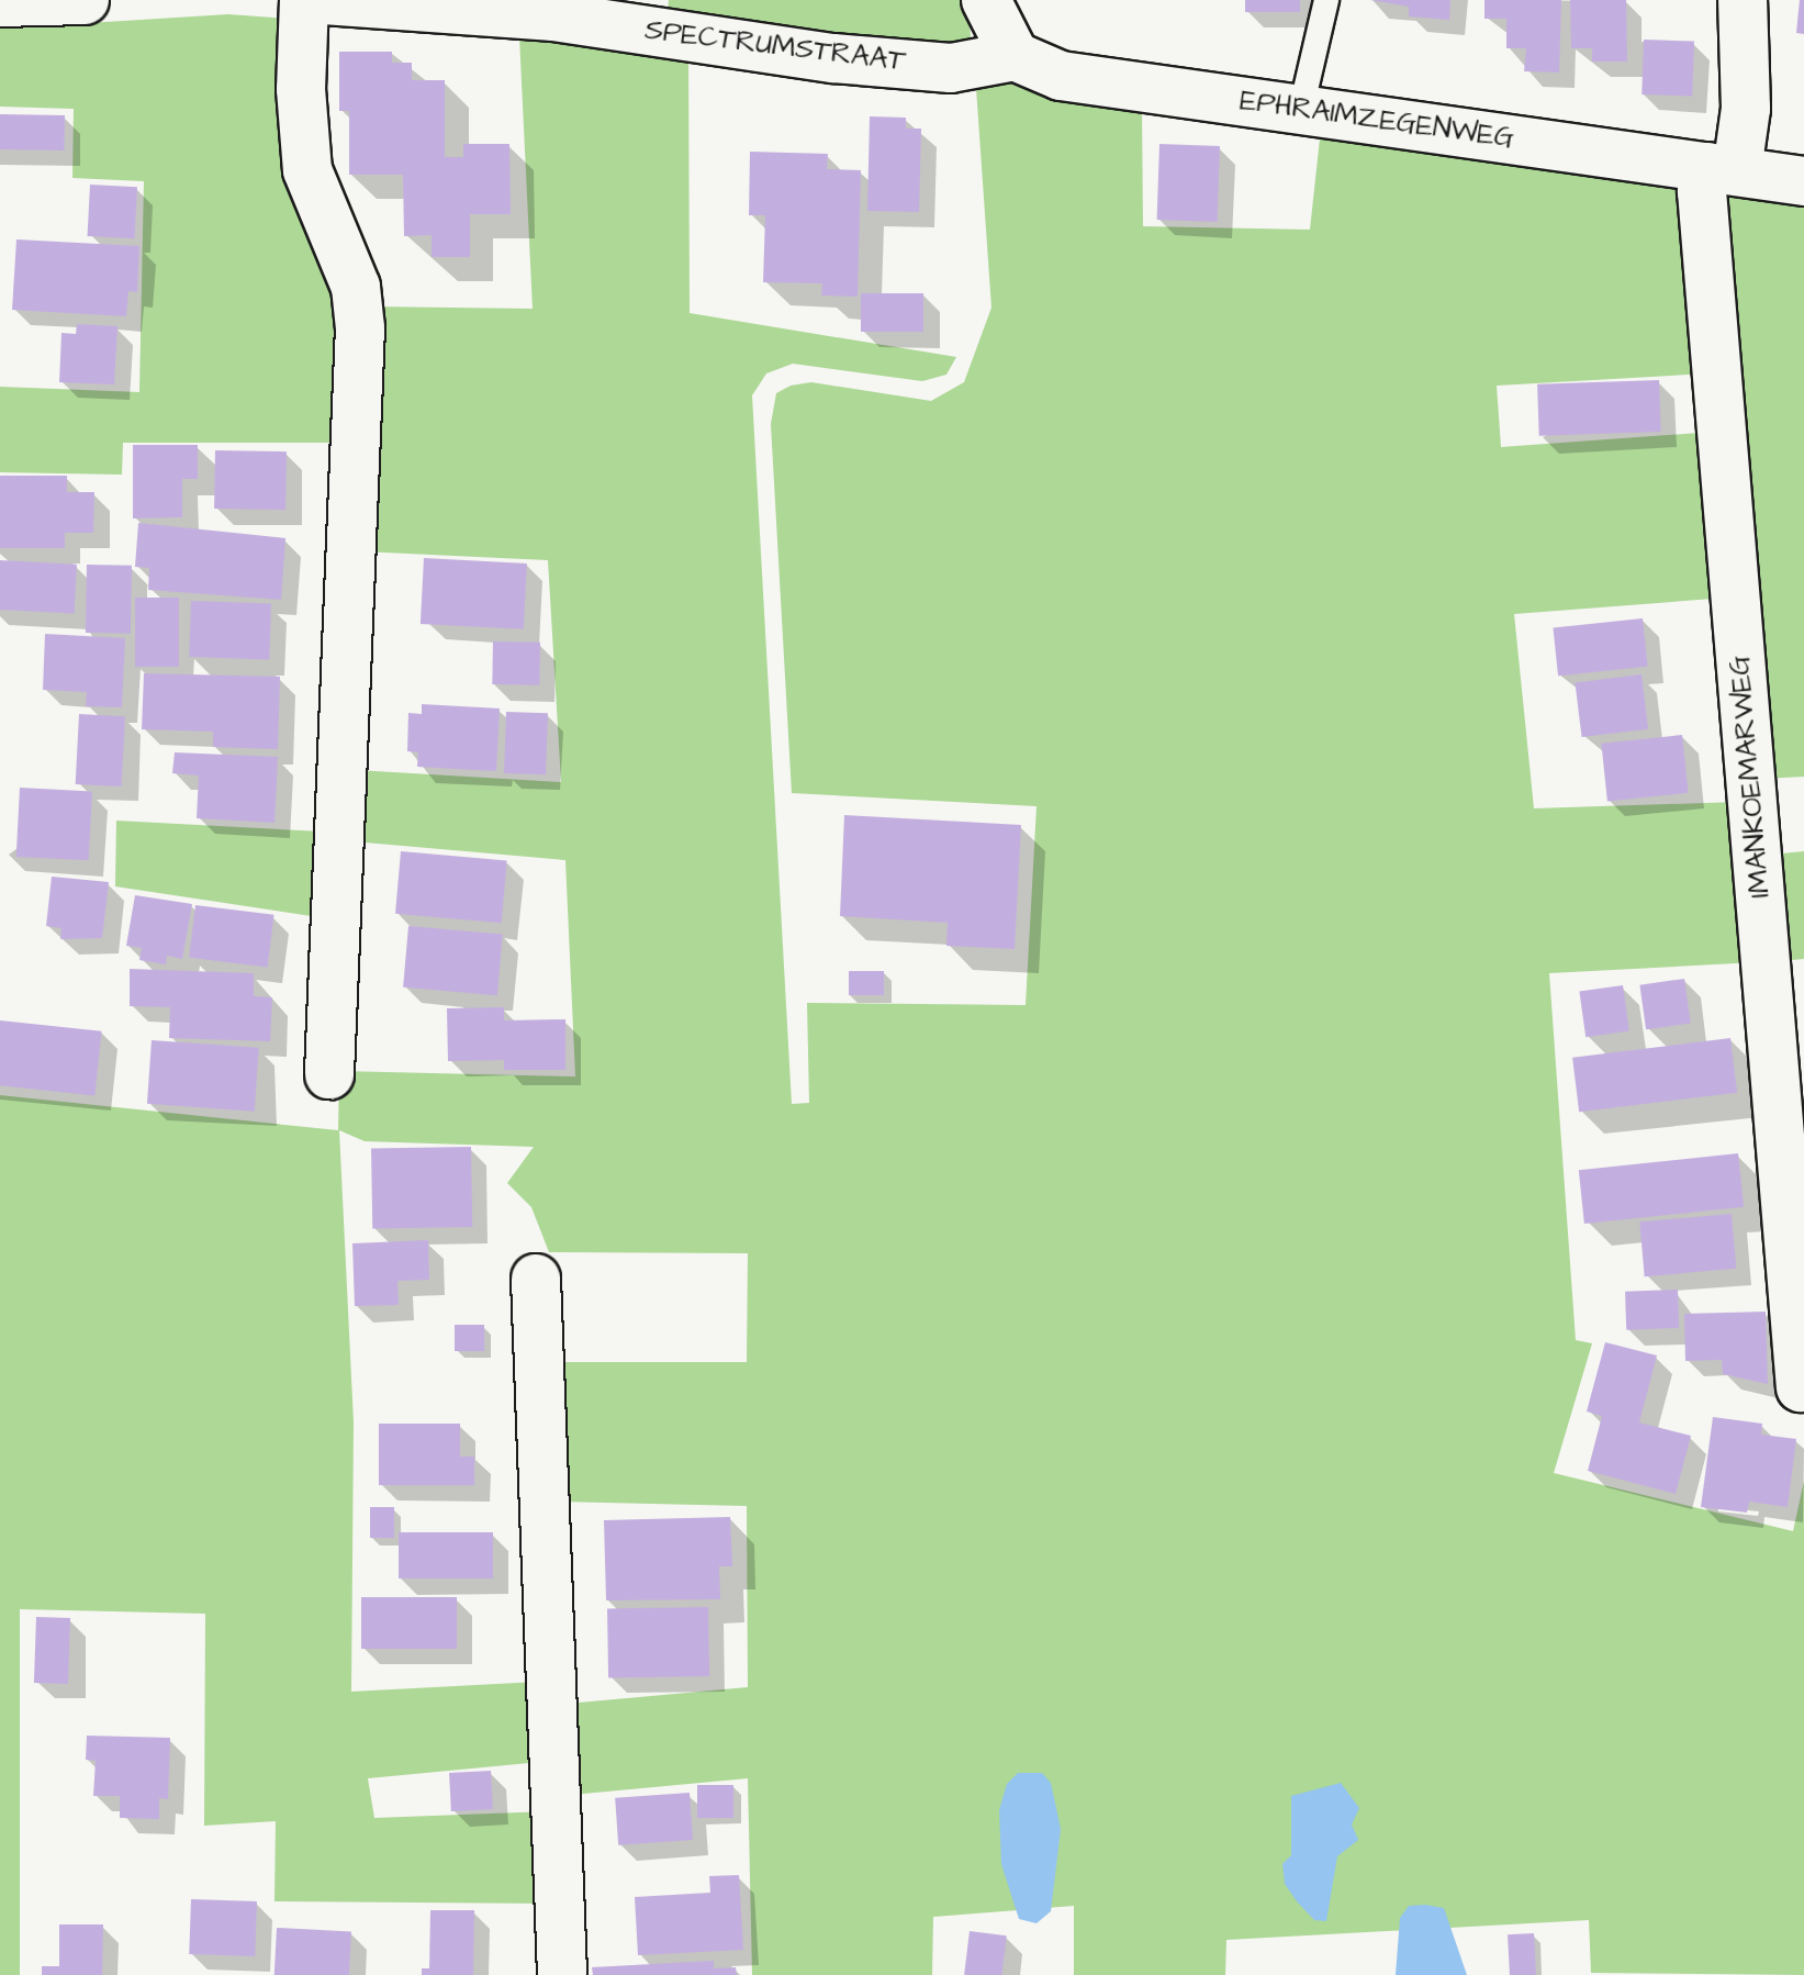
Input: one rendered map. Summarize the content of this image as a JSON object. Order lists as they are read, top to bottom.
{
  "streets": {
    "street": ["SPECTRUMSTRAAT", "EPHRAIMZEGENWEG", "IMANKOEMARWEG"]
  },
  "crossings": [
    ["SPECTRUMSTRAAT", "EPHRAIMZEGENWEG"],
    ["EPHRAIMZEGENWEG", "IMANKOEMARWEG"]
  ]
}
